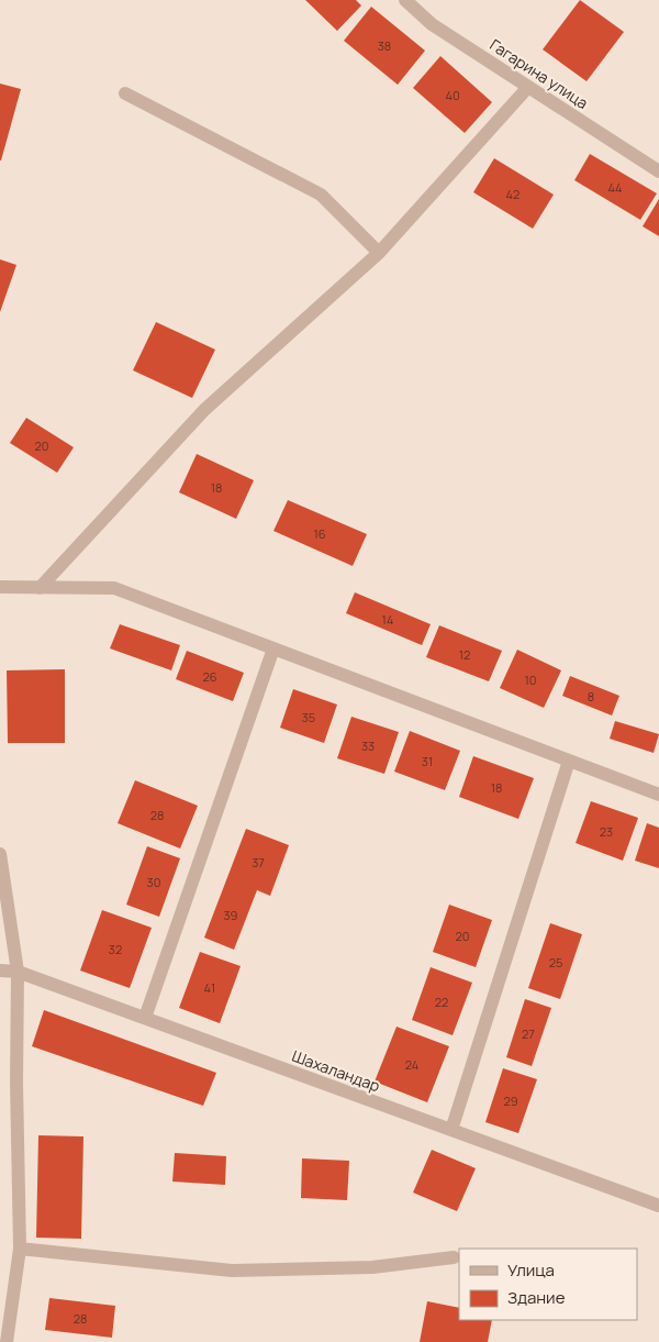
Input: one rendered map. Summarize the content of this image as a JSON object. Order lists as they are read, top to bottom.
{
  "streets": {
    "street": ["Гагарина улица", "Шахаландар"]
  },
  "house_numbers": [
    "38",
    "40",
    "44",
    "42",
    "20",
    "18",
    "16",
    "14",
    "12",
    "26",
    "10",
    "8",
    "35",
    "33",
    "31",
    "18",
    "28",
    "23",
    "37",
    "30",
    "39",
    "20",
    "32",
    "25",
    "41",
    "22",
    "27",
    "24",
    "29",
    "28"
  ],
  "legend": ["Улица", "Здание"]
}
